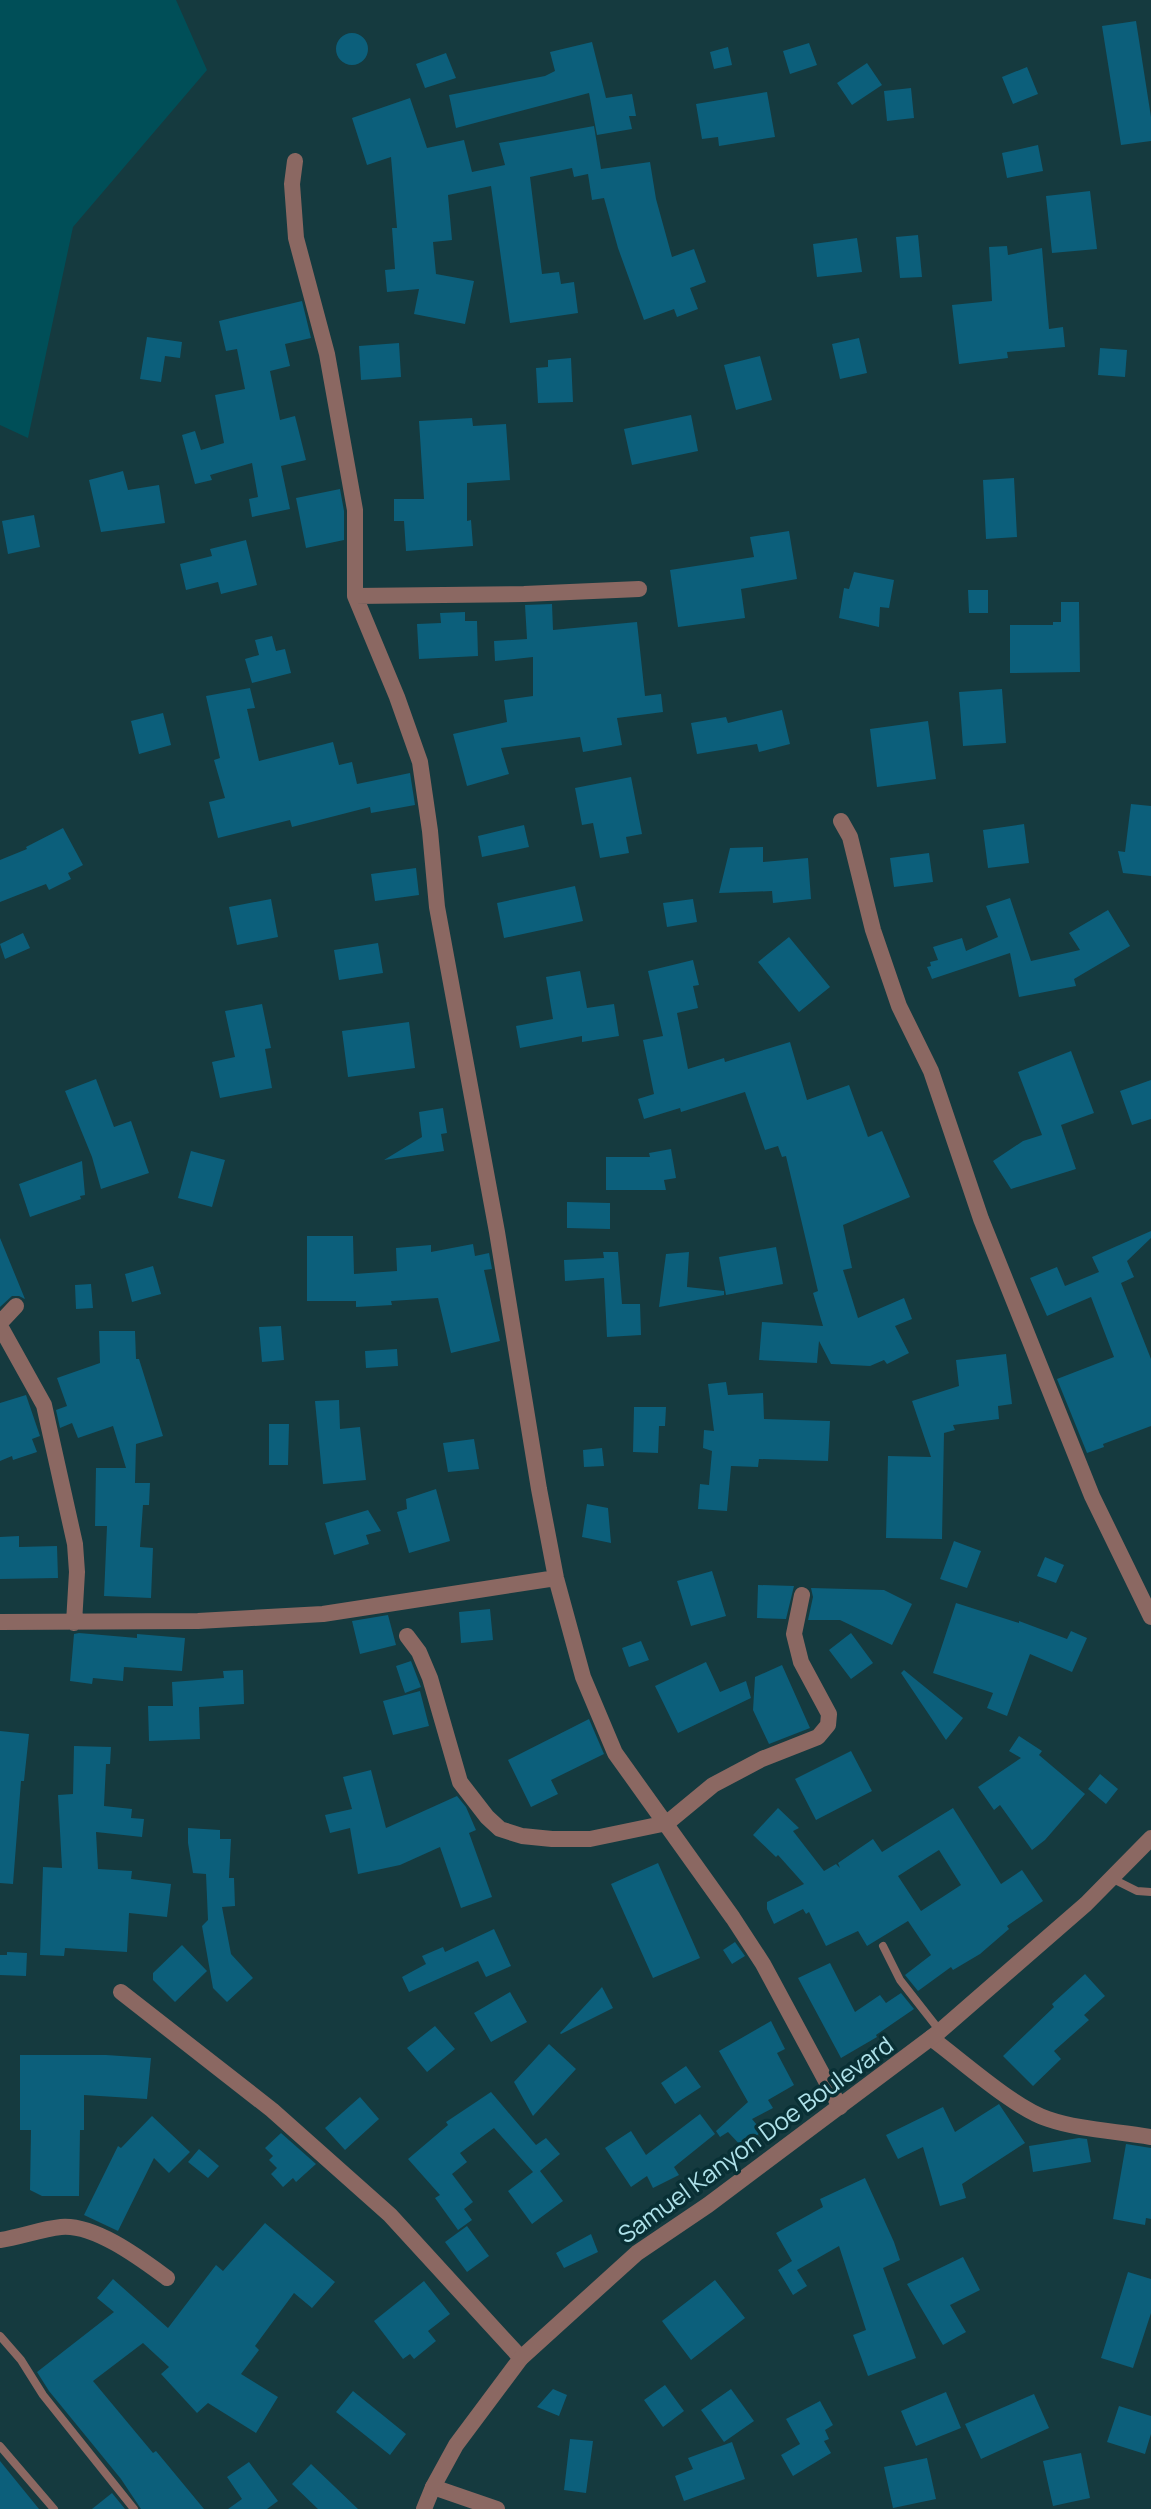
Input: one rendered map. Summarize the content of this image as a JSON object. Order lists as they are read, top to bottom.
{
  "streets": {
    "street": ["Samuel Kanyon Doe Boulevard"]
  }
}
